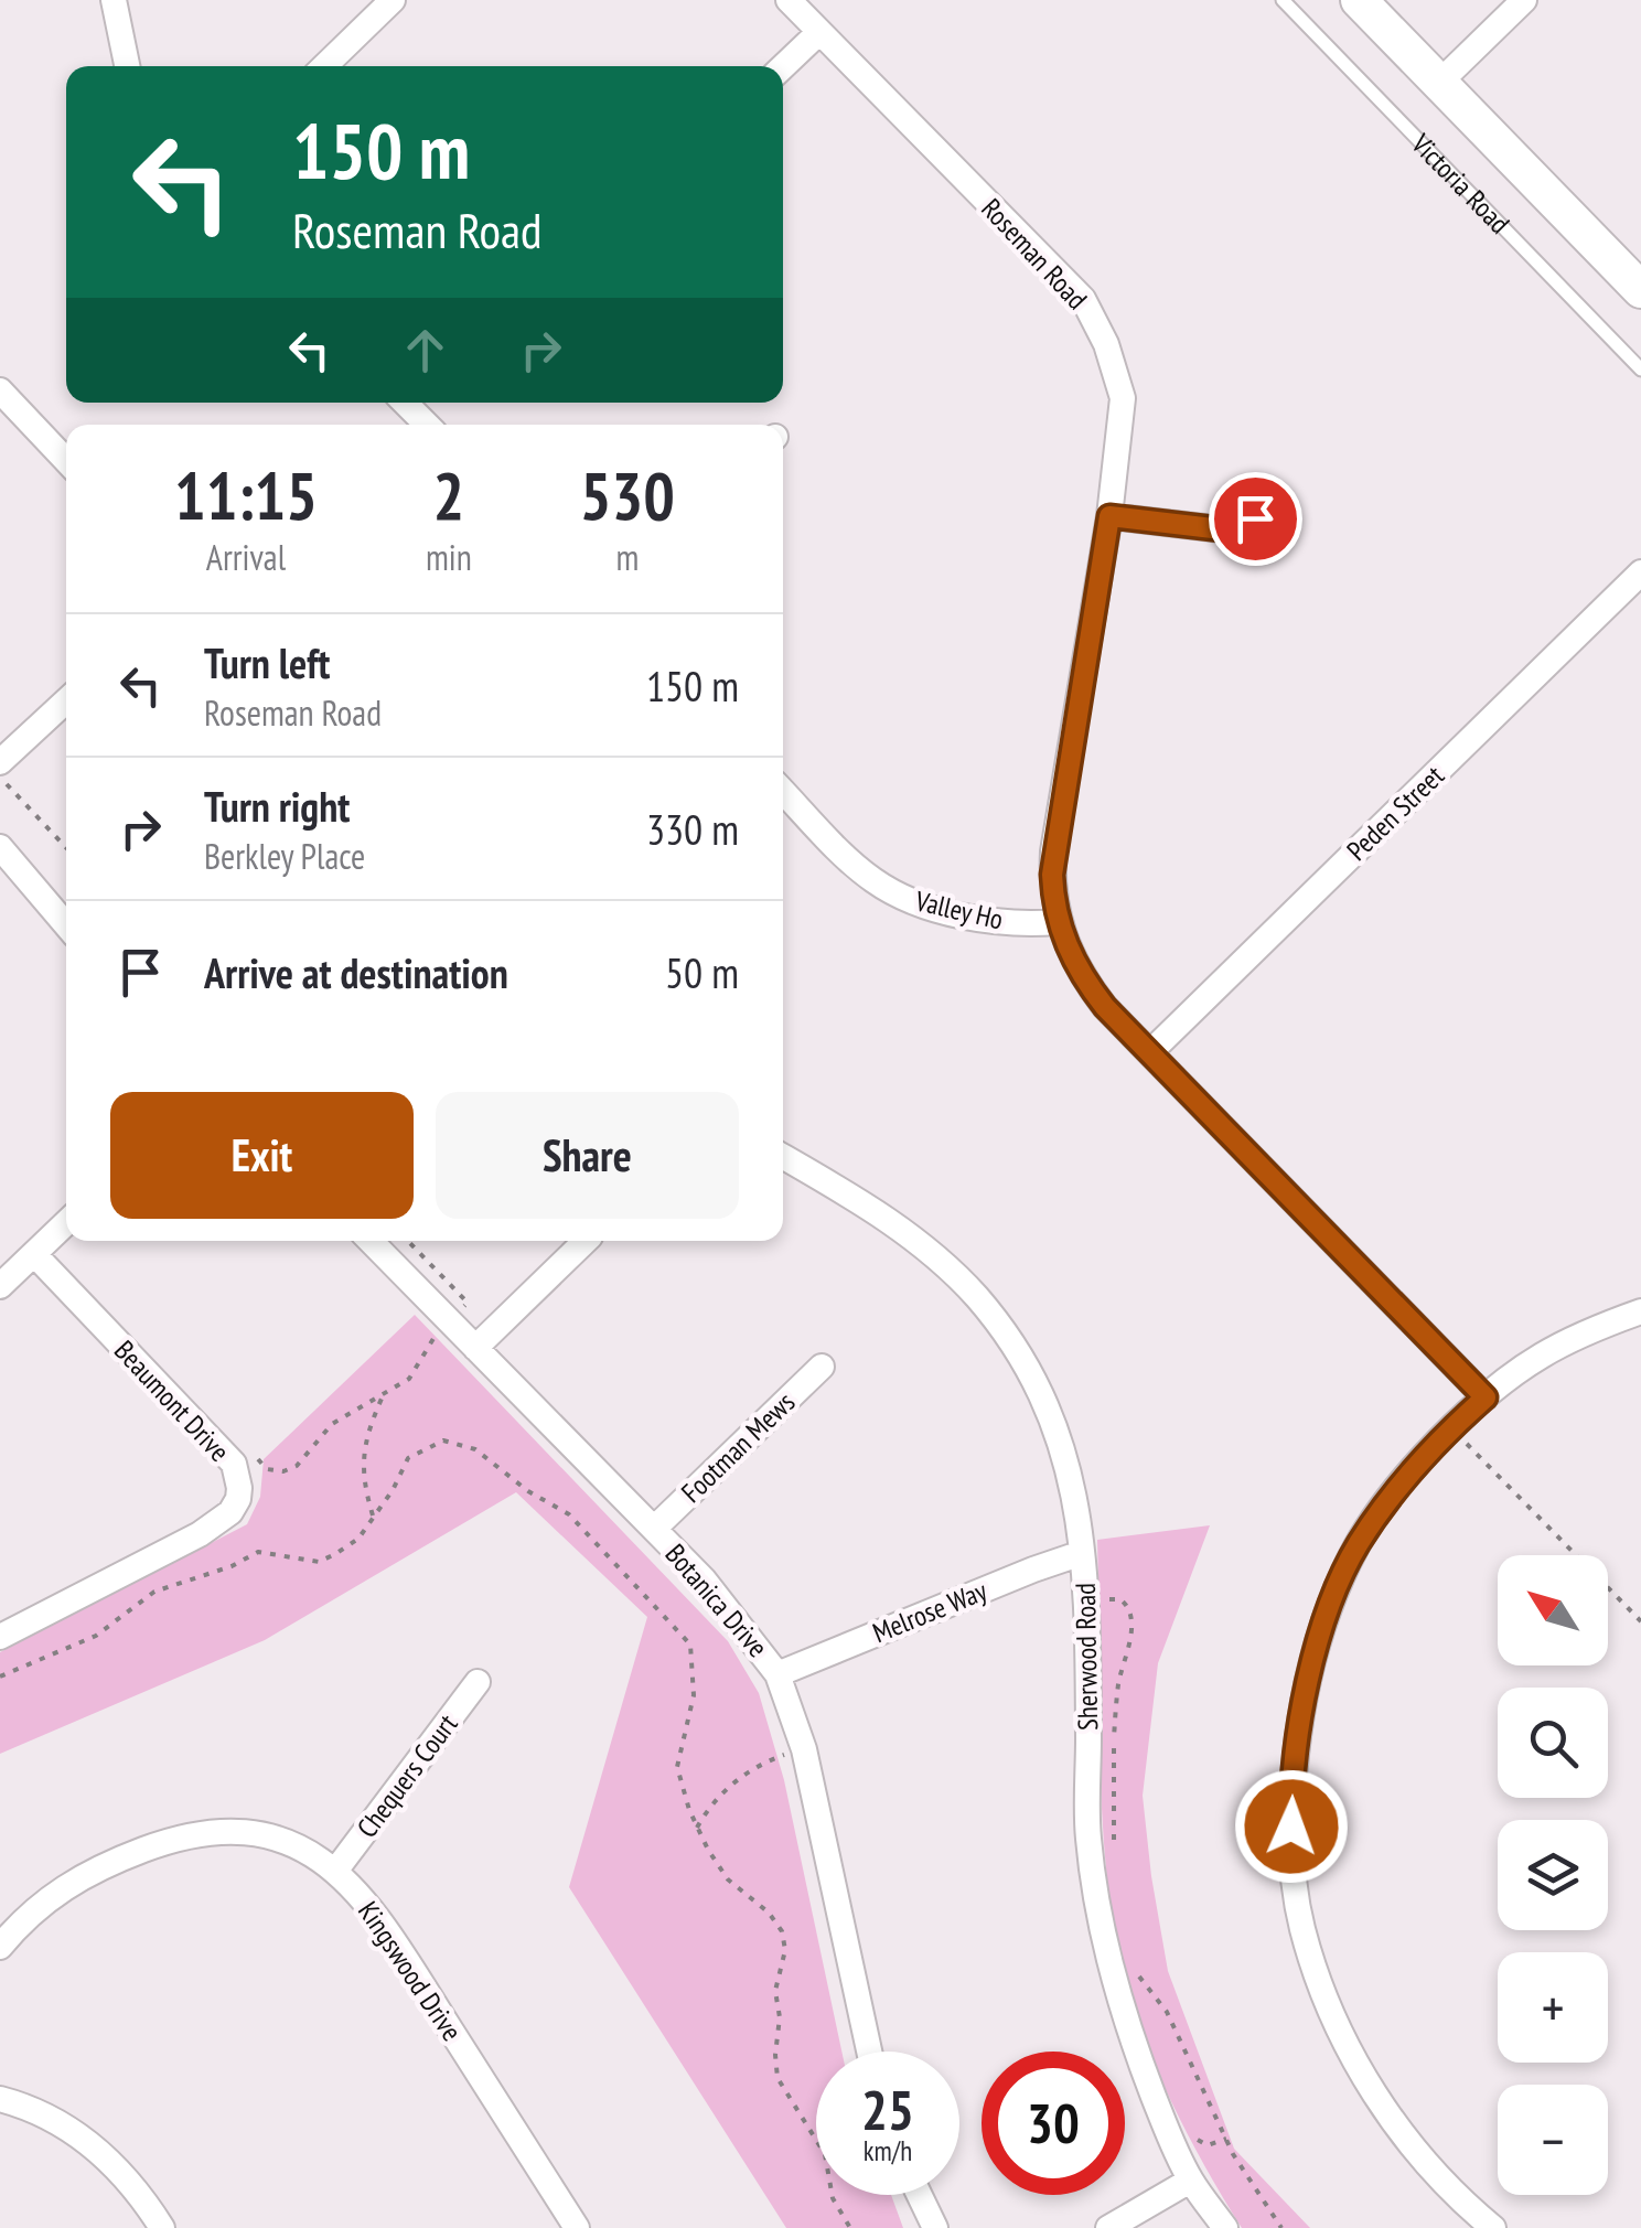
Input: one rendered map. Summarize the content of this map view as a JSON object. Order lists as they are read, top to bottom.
{
  "streets": {
    "main road": ["Victoria Road"],
    "street": [
      "Roseman Road",
      "Peden Street",
      "Valley Ho",
      "Beaumont Drive",
      "Footman Mews",
      "Botanica Drive",
      "Melrose Way",
      "Sherwood Road",
      "Chequers Court",
      "Kingswood Drive"
    ]
  },
  "crossings": [
    ["Roseman Road", "Peden Street"],
    ["Roseman Road", "Valley Ho"],
    ["Footman Mews", "Botanica Drive"],
    ["Botanica Drive", "Melrose Way"],
    ["Melrose Way", "Sherwood Road"],
    ["Chequers Court", "Kingswood Drive"]
  ],
  "north": "top left",
  "page": {
    "turn": ["150 m", "Roseman Road"],
    "eta": [
      "11:15",
      "Arrival",
      "2",
      "min",
      "530",
      "m"
    ],
    "list": [
      {
        "name": "Turn left",
        "note": "Roseman Road",
        "value": "150 m"
      },
      {
        "name": "Turn right",
        "note": "Berkley Place",
        "value": "330 m"
      },
      {
        "name": "Arrive at destination",
        "value": "50 m"
      }
    ],
    "buttons": ["Exit", "Share"],
    "map_buttons": ["+", "−"],
    "speed": "25 km/h",
    "limit": "30"
  }
}
